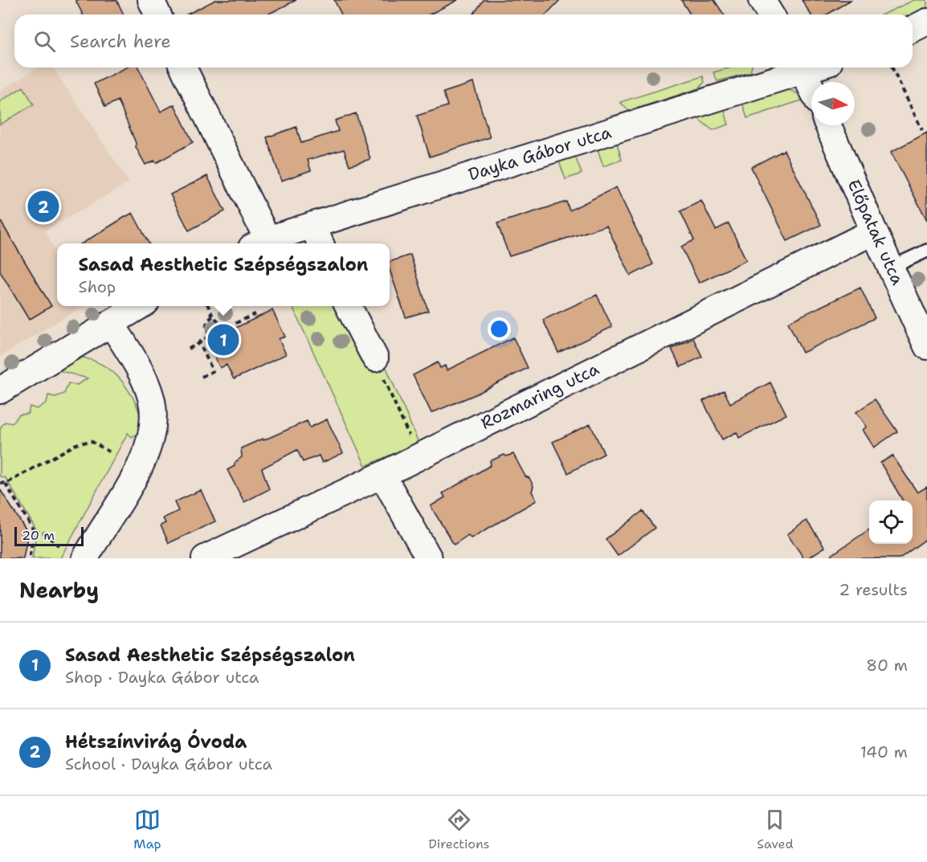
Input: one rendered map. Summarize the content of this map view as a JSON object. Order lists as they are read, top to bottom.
{
  "streets": {
    "street": ["Dayka Gábor utca", "Előpatak utca", "Rozmaring utca"]
  },
  "crossings": [
    ["Előpatak utca", "Rozmaring utca"]
  ],
  "scale_bar": "20 m",
  "north": "right",
  "page": {
    "search": "Search here",
    "pins": ["2", "1"],
    "popup": ["Sasad Aesthetic Szépségszalon", "Shop"],
    "scale": "20 m",
    "heading": ["Nearby", "2 results"],
    "list": [
      {
        "mark": "1",
        "name": "Sasad Aesthetic Szépségszalon",
        "note": "Shop · Dayka Gábor utca",
        "value": "80 m"
      },
      {
        "mark": "2",
        "name": "Hétszínvirág Óvoda",
        "note": "School · Dayka Gábor utca",
        "value": "140 m"
      }
    ],
    "nav": ["Map", "Directions", "Saved"]
  }
}
